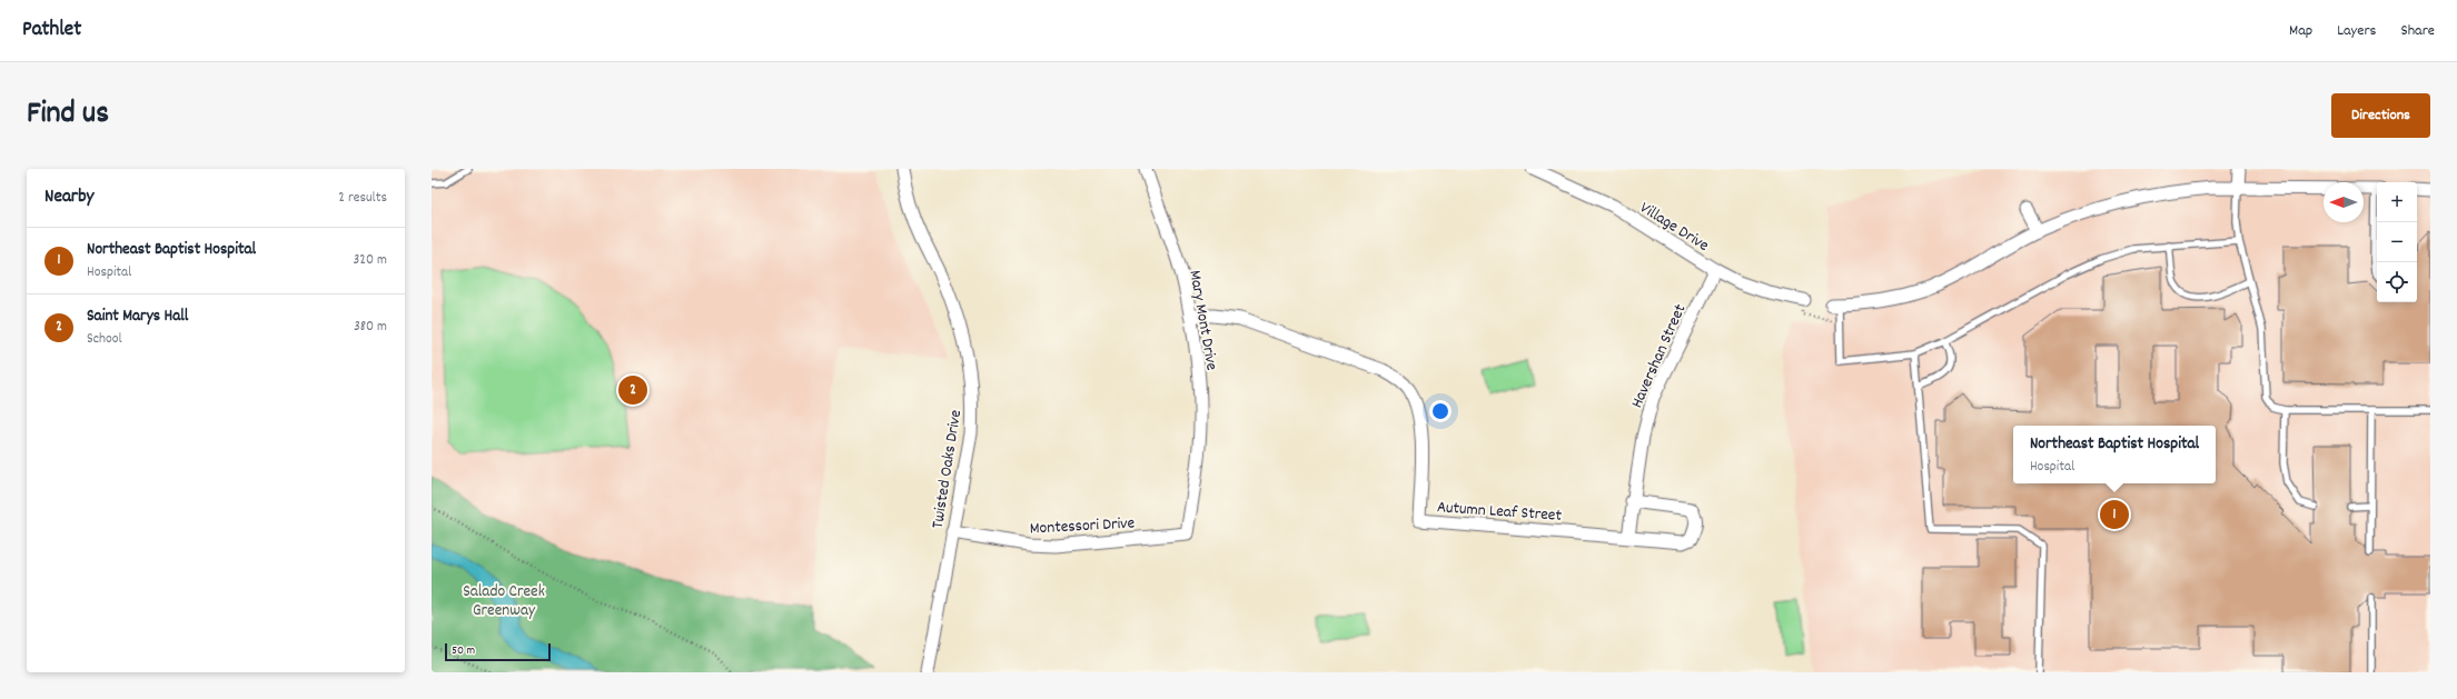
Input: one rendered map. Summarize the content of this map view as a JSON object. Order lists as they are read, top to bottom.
{
  "streets": {
    "street": [
      "Village Drive",
      "Mary Mont Drive",
      "Havershan Street",
      "Twisted Oaks Drive",
      "Autumn Leaf Street",
      "Montessori Drive"
    ]
  },
  "crossings": [
    ["Village Drive", "Havershan Street"],
    ["Mary Mont Drive", "Autumn Leaf Street"],
    ["Mary Mont Drive", "Montessori Drive"],
    ["Havershan Street", "Autumn Leaf Street"],
    ["Twisted Oaks Drive", "Montessori Drive"]
  ],
  "parks": ["Salado Creek Greenway"],
  "scale_bar": "50 m",
  "north": "left",
  "page": {
    "header": "Pathlet",
    "nav": ["Map", "Layers", "Share"],
    "title": "Find us",
    "buttons": "Directions",
    "heading": ["Nearby", "2 results"],
    "map_buttons": ["+", "−"],
    "list": [
      {
        "mark": "1",
        "name": "Northeast Baptist Hospital",
        "note": "Hospital",
        "value": "320 m"
      },
      {
        "mark": "2",
        "name": "Saint Marys Hall",
        "note": "School",
        "value": "380 m"
      }
    ],
    "pins": ["2", "1"],
    "popup": ["Northeast Baptist Hospital", "Hospital"],
    "scale": "50 m"
  }
}
